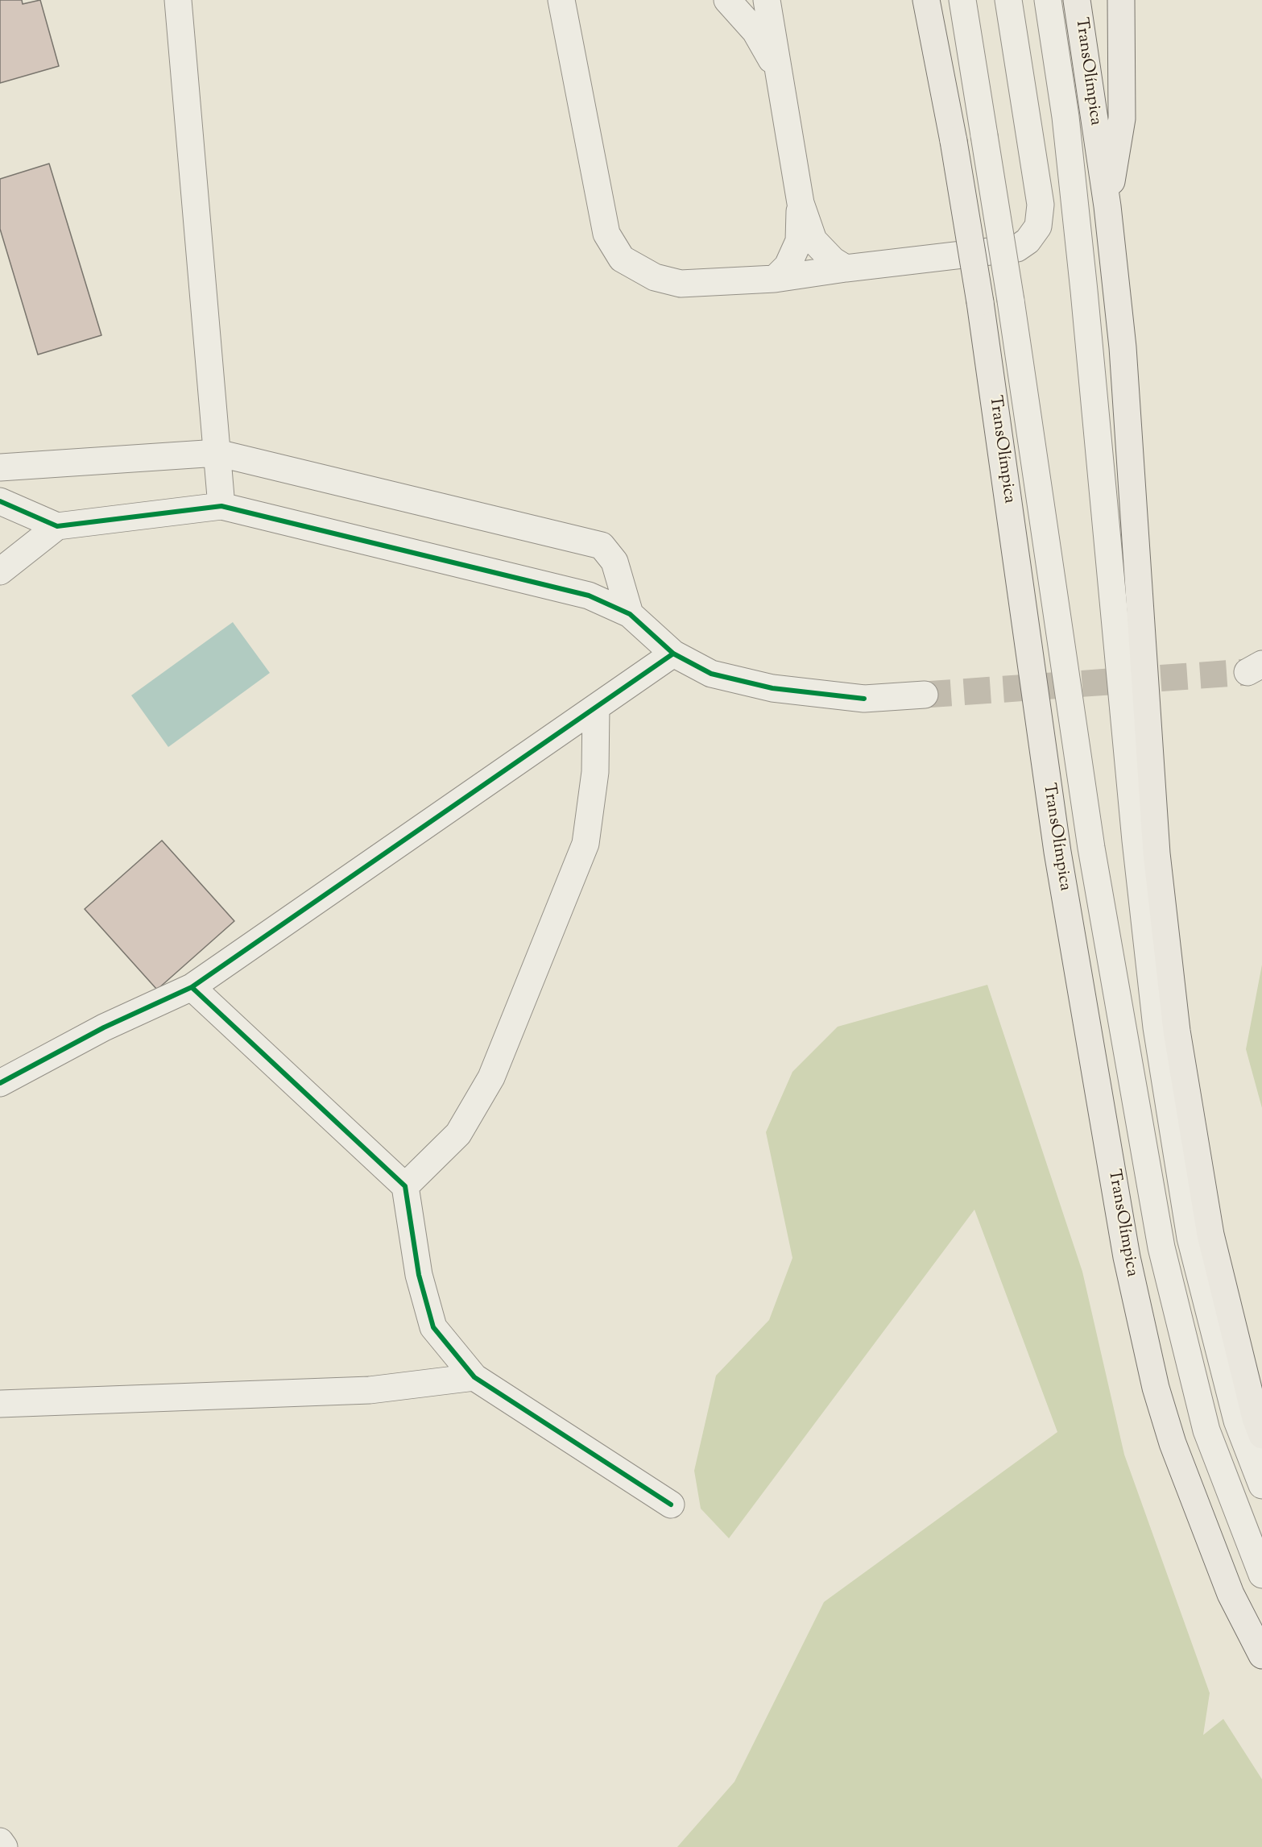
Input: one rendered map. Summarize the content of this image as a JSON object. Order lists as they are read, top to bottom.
{
  "streets": {
    "highway": ["TransOlímpica"]
  }
}
